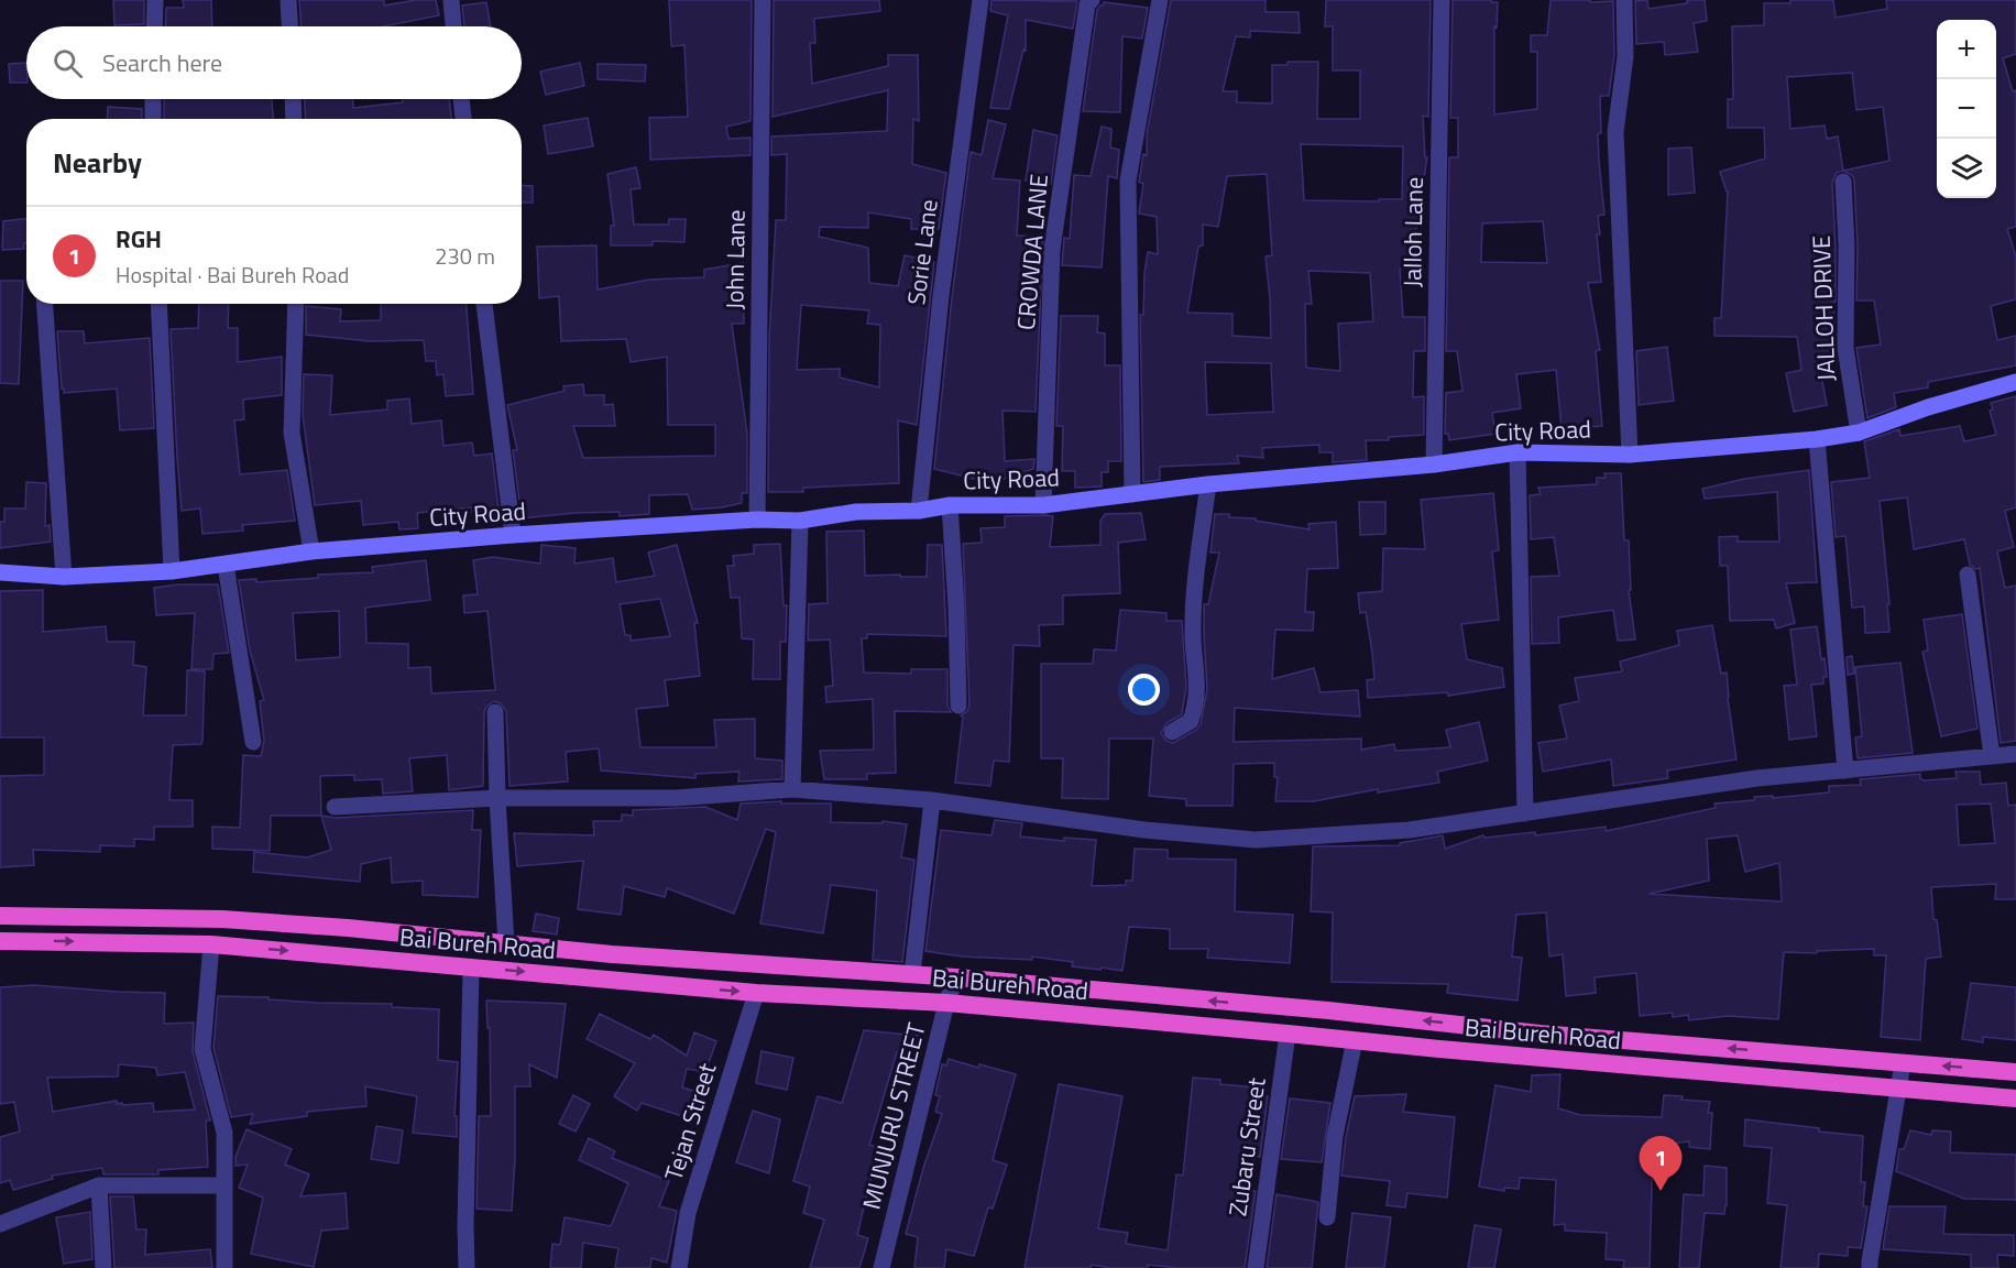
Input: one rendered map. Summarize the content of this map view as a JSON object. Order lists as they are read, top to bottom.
{
  "streets": {
    "highway": ["Bai Bureh Road"],
    "main road": ["City Road"],
    "street": [
      "Jalloh Lane",
      "Sorie Lane",
      "CROWDA LANE",
      "John Lane",
      "JALLOH DRIVE",
      "MUNJURU STREET",
      "Tejan Street",
      "Zubaru Street"
    ]
  },
  "crossings": [
    ["Jalloh Lane", "City Road"],
    ["Sorie Lane", "City Road"],
    ["CROWDA LANE", "City Road"],
    ["John Lane", "City Road"],
    ["JALLOH DRIVE", "City Road"],
    ["Bai Bureh Road", "MUNJURU STREET"],
    ["Bai Bureh Road", "Tejan Street"],
    ["Bai Bureh Road", "Zubaru Street"]
  ],
  "page": {
    "map_buttons": ["+", "−"],
    "search": "Search here",
    "heading": "Nearby",
    "list": [
      {
        "mark": "1",
        "name": "RGH",
        "note": "Hospital · Bai Bureh Road",
        "value": "230 m"
      }
    ],
    "pins": "1"
  }
}
